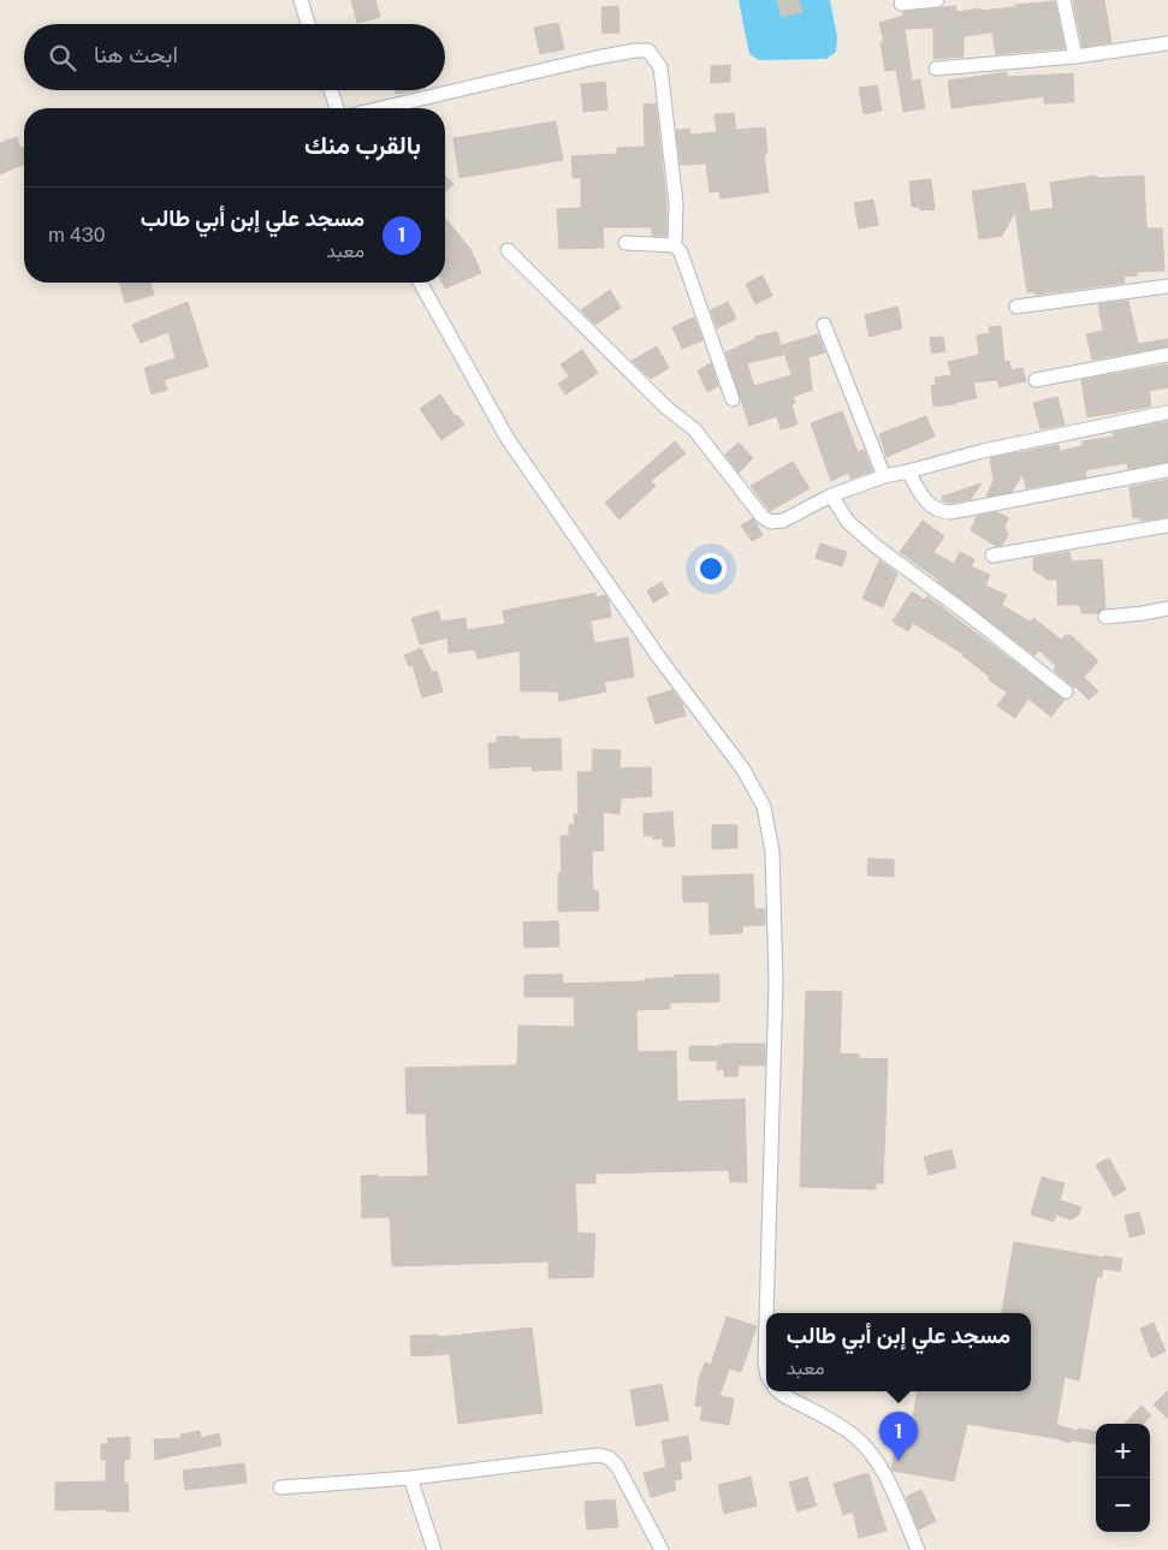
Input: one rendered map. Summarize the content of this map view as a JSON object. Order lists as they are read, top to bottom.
{
  "page": {
    "search": "ابحث هنا",
    "heading": "بالقرب منك",
    "list": [
      {
        "mark": "1",
        "name": "مسجد علي إبن أبي طالب",
        "note": "معبد",
        "value": "430 m"
      }
    ],
    "popup": ["مسجد علي إبن أبي طالب", "معبد"],
    "pins": "1",
    "map_buttons": ["+", "−"]
  }
}
